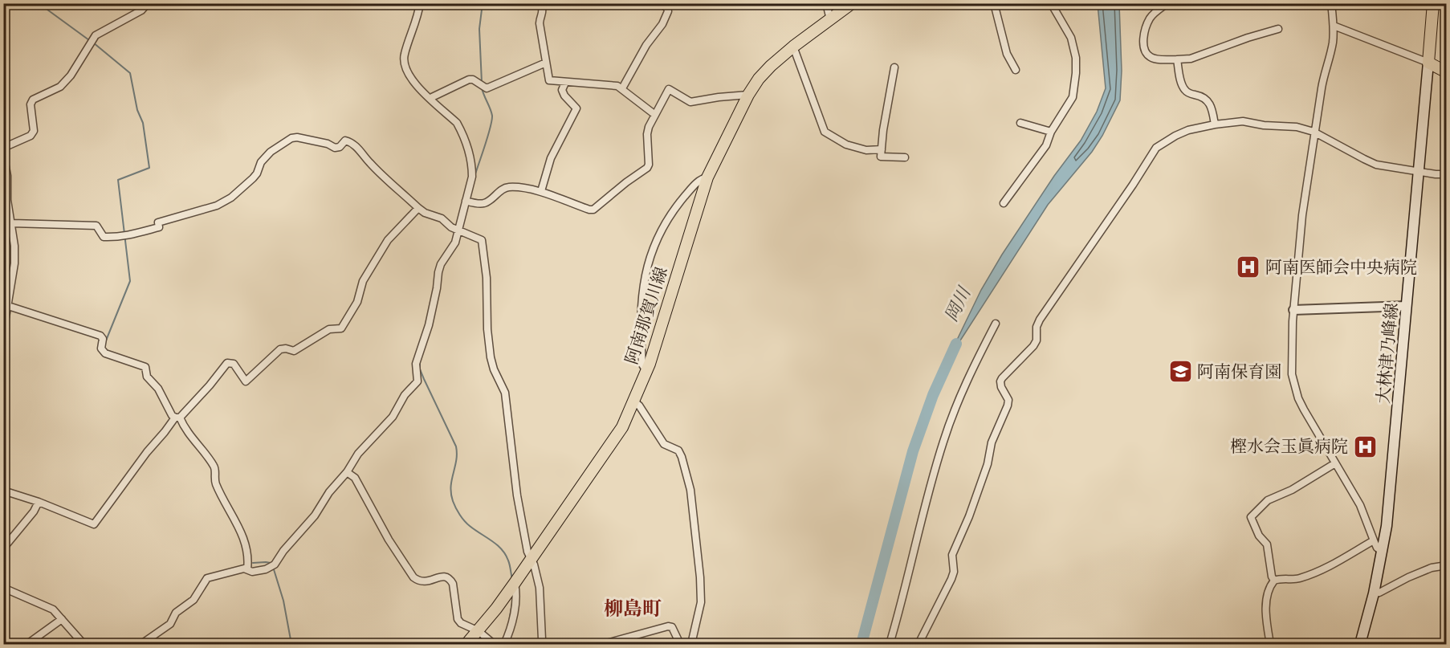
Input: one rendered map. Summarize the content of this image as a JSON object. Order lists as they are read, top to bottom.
{
  "streets": {
    "main road": ["阿南那賀川線", "大林津乃峰線"]
  },
  "districts": ["柳島町"],
  "water": ["岡川"],
  "places": {
    "hospital": ["阿南医師会中央病院", "樫水会玉眞病院"],
    "school or university": ["阿南保育園"]
  }
}
